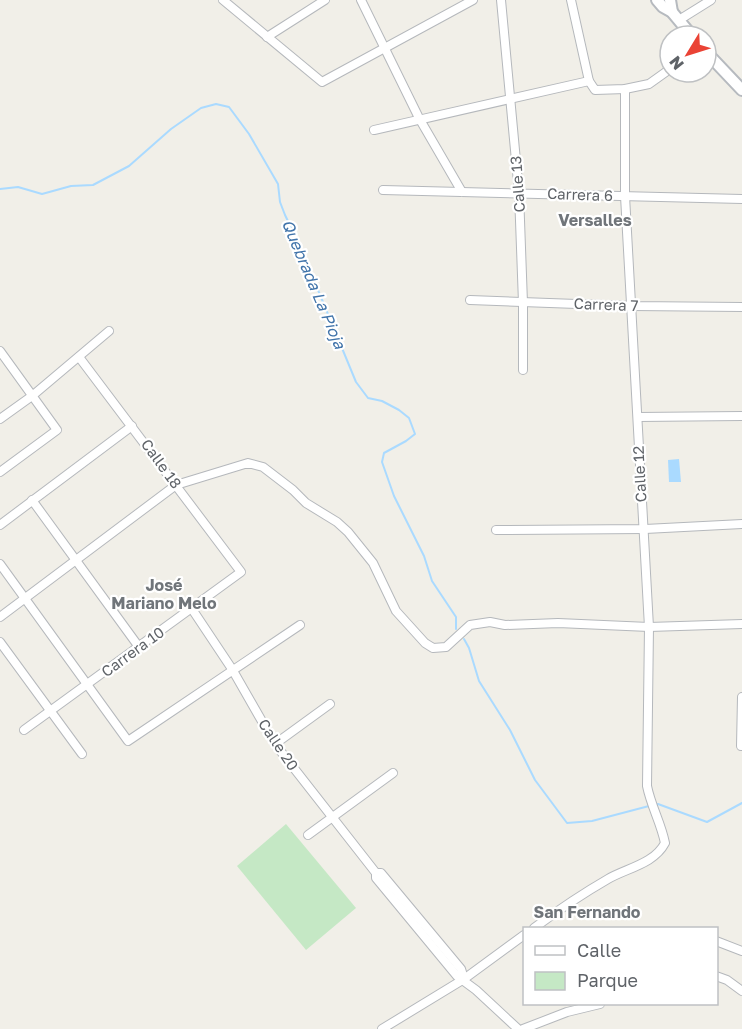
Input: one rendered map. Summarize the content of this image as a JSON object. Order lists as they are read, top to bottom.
{
  "streets": {
    "street": [
      "Calle 13",
      "Carrera 6",
      "Carrera 7",
      "Calle 18",
      "Calle 12",
      "Carrera 10",
      "Calle 20"
    ]
  },
  "crossings": [
    ["Calle 13", "Carrera 6"],
    ["Calle 13", "Carrera 7"],
    ["Carrera 6", "Calle 12"],
    ["Carrera 7", "Calle 12"],
    ["Calle 18", "Carrera 10"],
    ["Carrera 10", "Calle 20"]
  ],
  "districts": ["Versalles", "José Mariano Melo", "San Fernando"],
  "water": ["Quebrada La Pioja"],
  "legend": ["Calle", "Parque"],
  "north": "bottom left"
}
